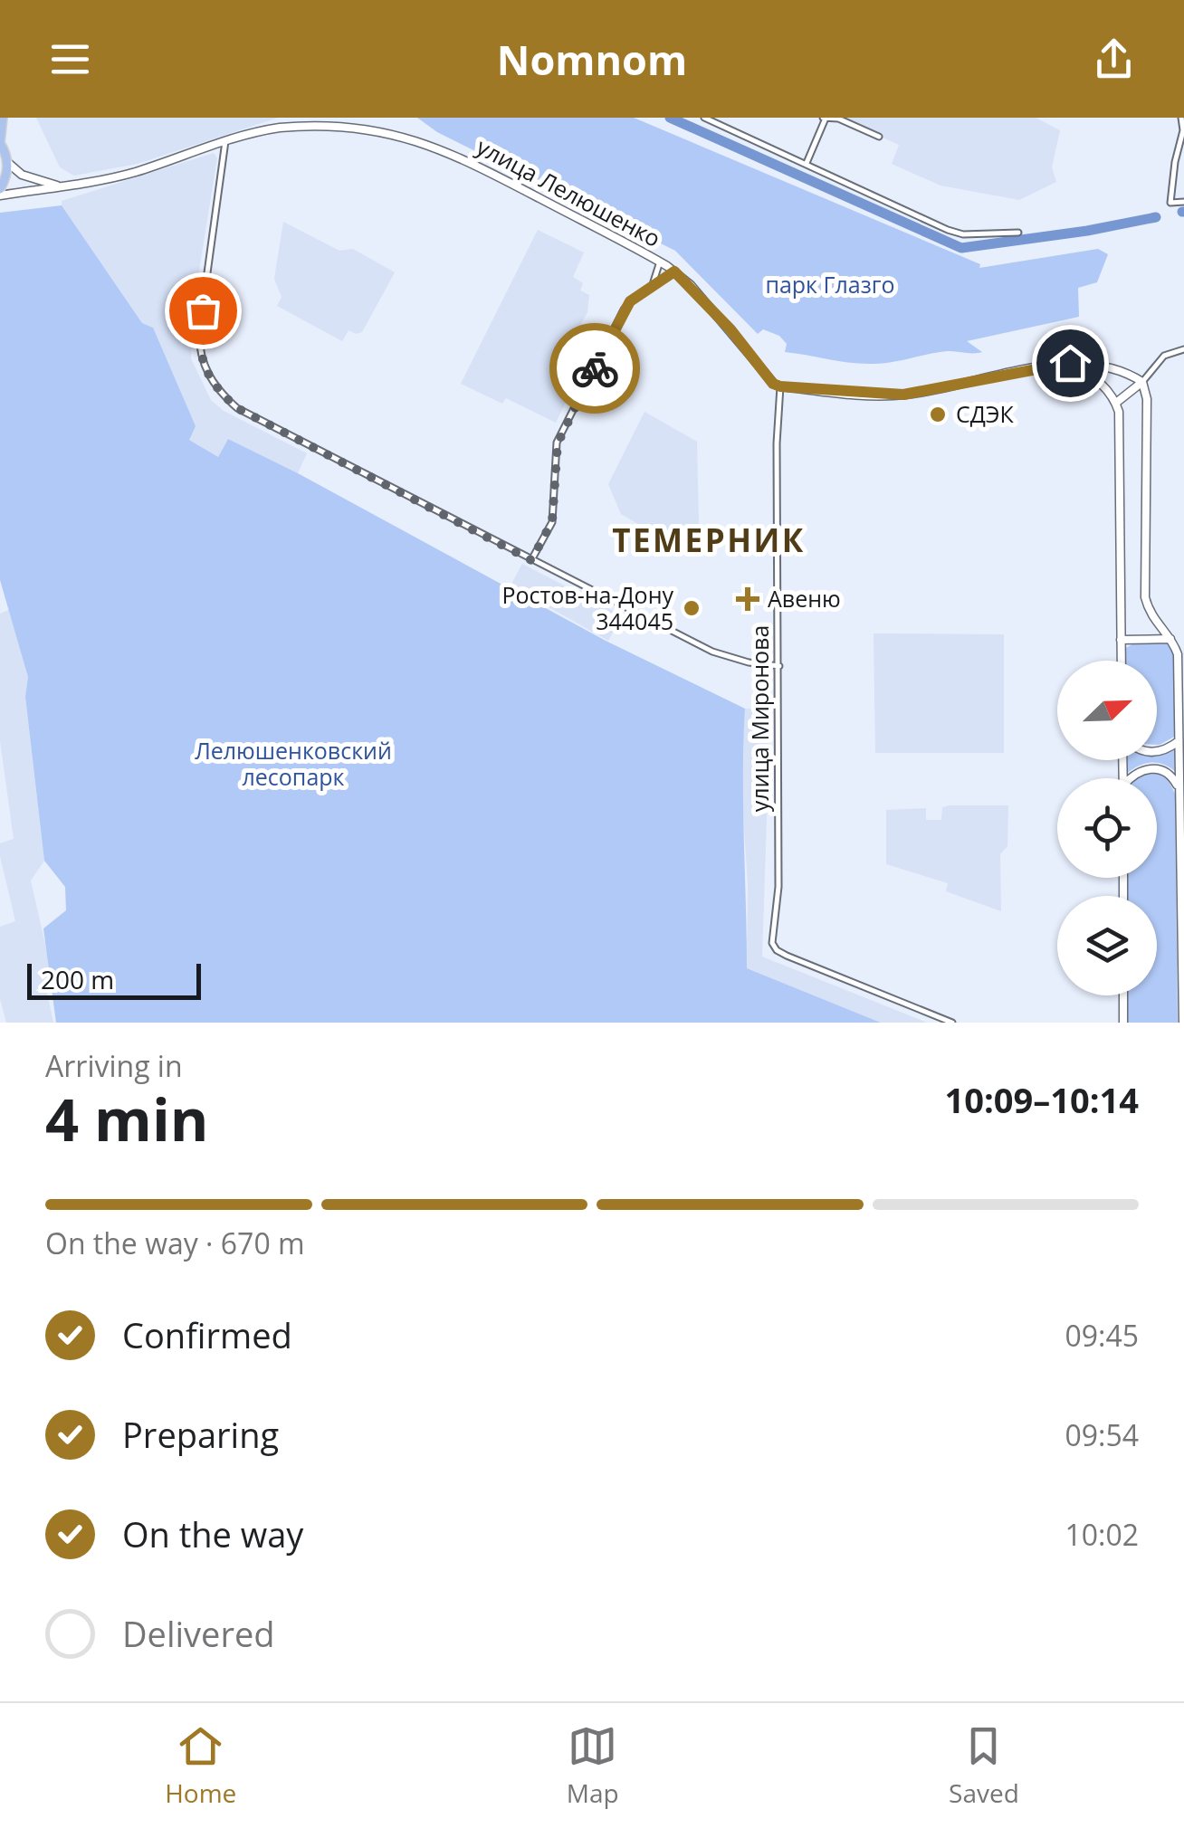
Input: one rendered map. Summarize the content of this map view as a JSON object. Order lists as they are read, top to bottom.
{
  "streets": {
    "street": ["улица Лелюшенко", "улица Миронова"]
  },
  "crossings": [
    ["улица Лелюшенко", "улица Миронова"]
  ],
  "districts": ["ТЕМЕРНИК"],
  "parks": ["парк Глазго", "Лелюшенковский лесопарк"],
  "places": {
    "other": ["СДЭК", "Ростов-на-Дону 344045"],
    "health": ["Авеню"]
  },
  "scale_bar": "200 m",
  "north": "top right",
  "page": {
    "header": "Nomnom",
    "scale": "200 m",
    "heading": ["4 min", "Arriving in", "10:09–10:14"],
    "bar": "On the way · 670 m",
    "list": [
      ["Confirmed", "09:45"],
      ["Preparing", "09:54"],
      ["On the way", "10:02"],
      "Delivered"
    ],
    "tabs": ["Home", "Map", "Saved"]
  }
}
